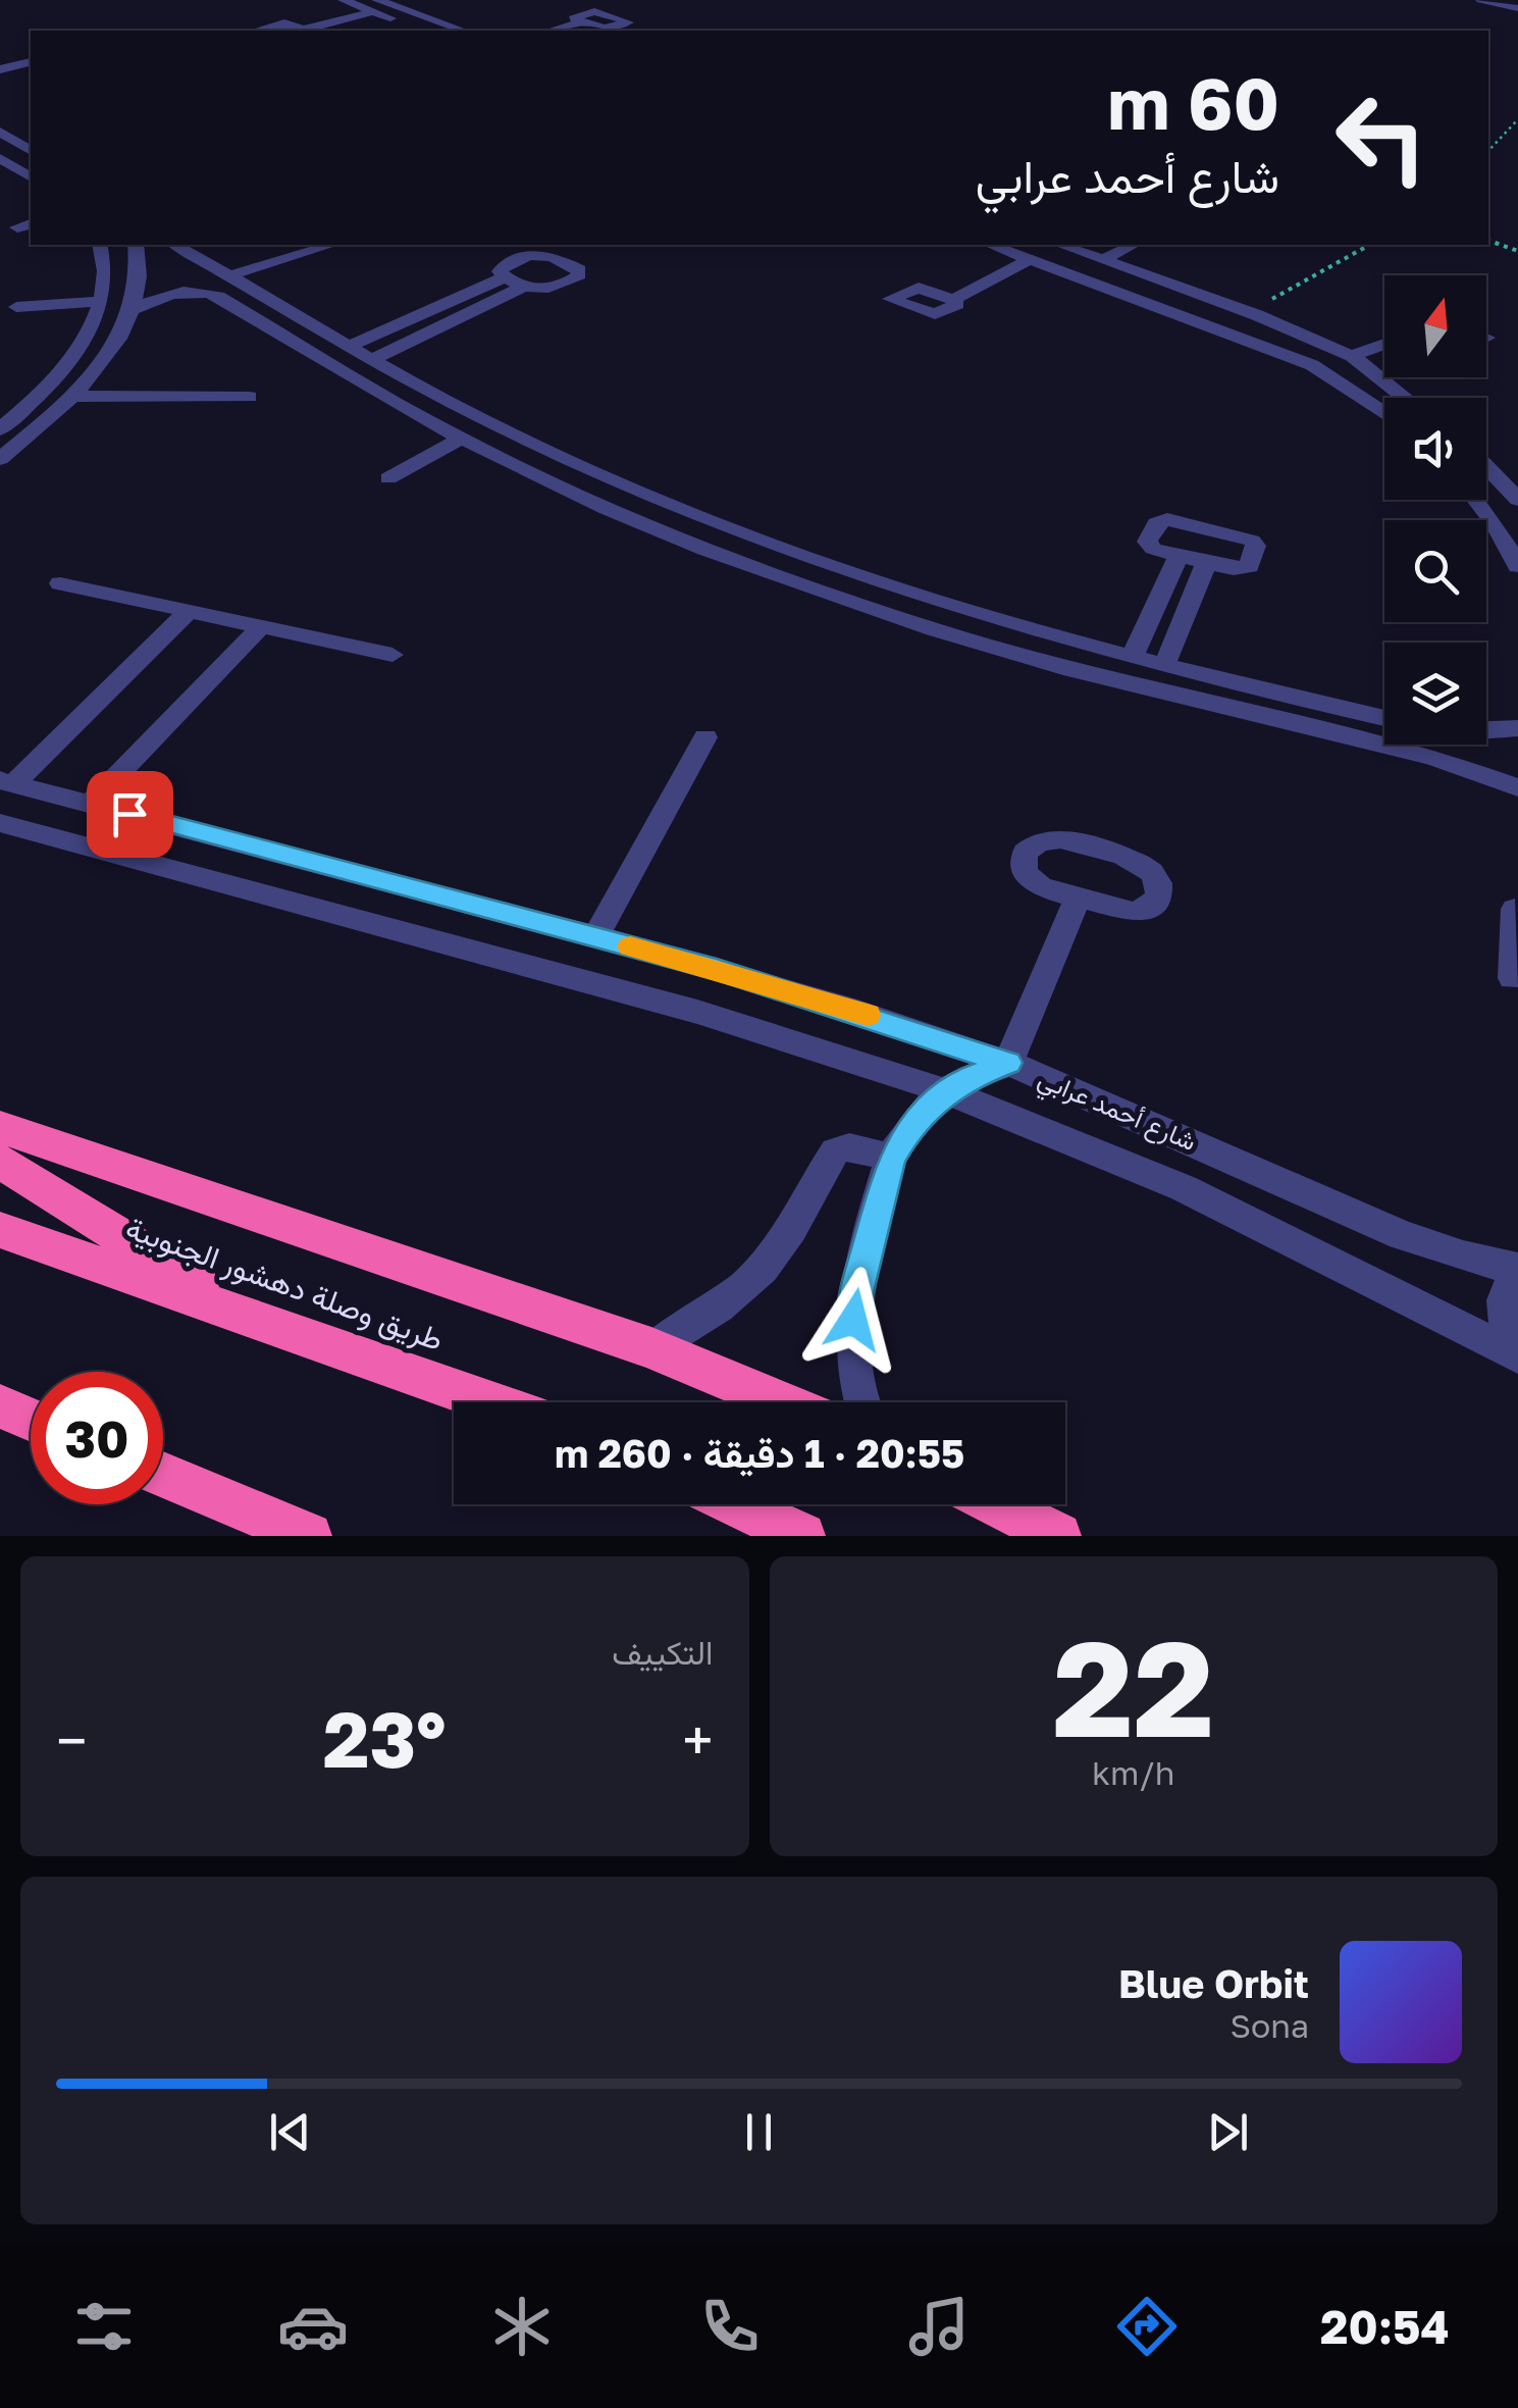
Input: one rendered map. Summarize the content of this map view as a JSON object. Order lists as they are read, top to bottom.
{
  "streets": {
    "highway": ["طريق وصلة دهشور الجنوبية"],
    "street": ["شارع أحمد عرابي"]
  },
  "north": "top",
  "page": {
    "turn": ["60 m", "شارع أحمد عرابي"],
    "limit": "30",
    "trip": "20:55 · 1 دقيقة · 260 m",
    "tile": [
      ["22", "km/h"],
      "التكييف"
    ],
    "heat": ["−", "23°", "+"],
    "song": ["Blue Orbit", "Sona"],
    "tabs": "20:54"
  }
}
